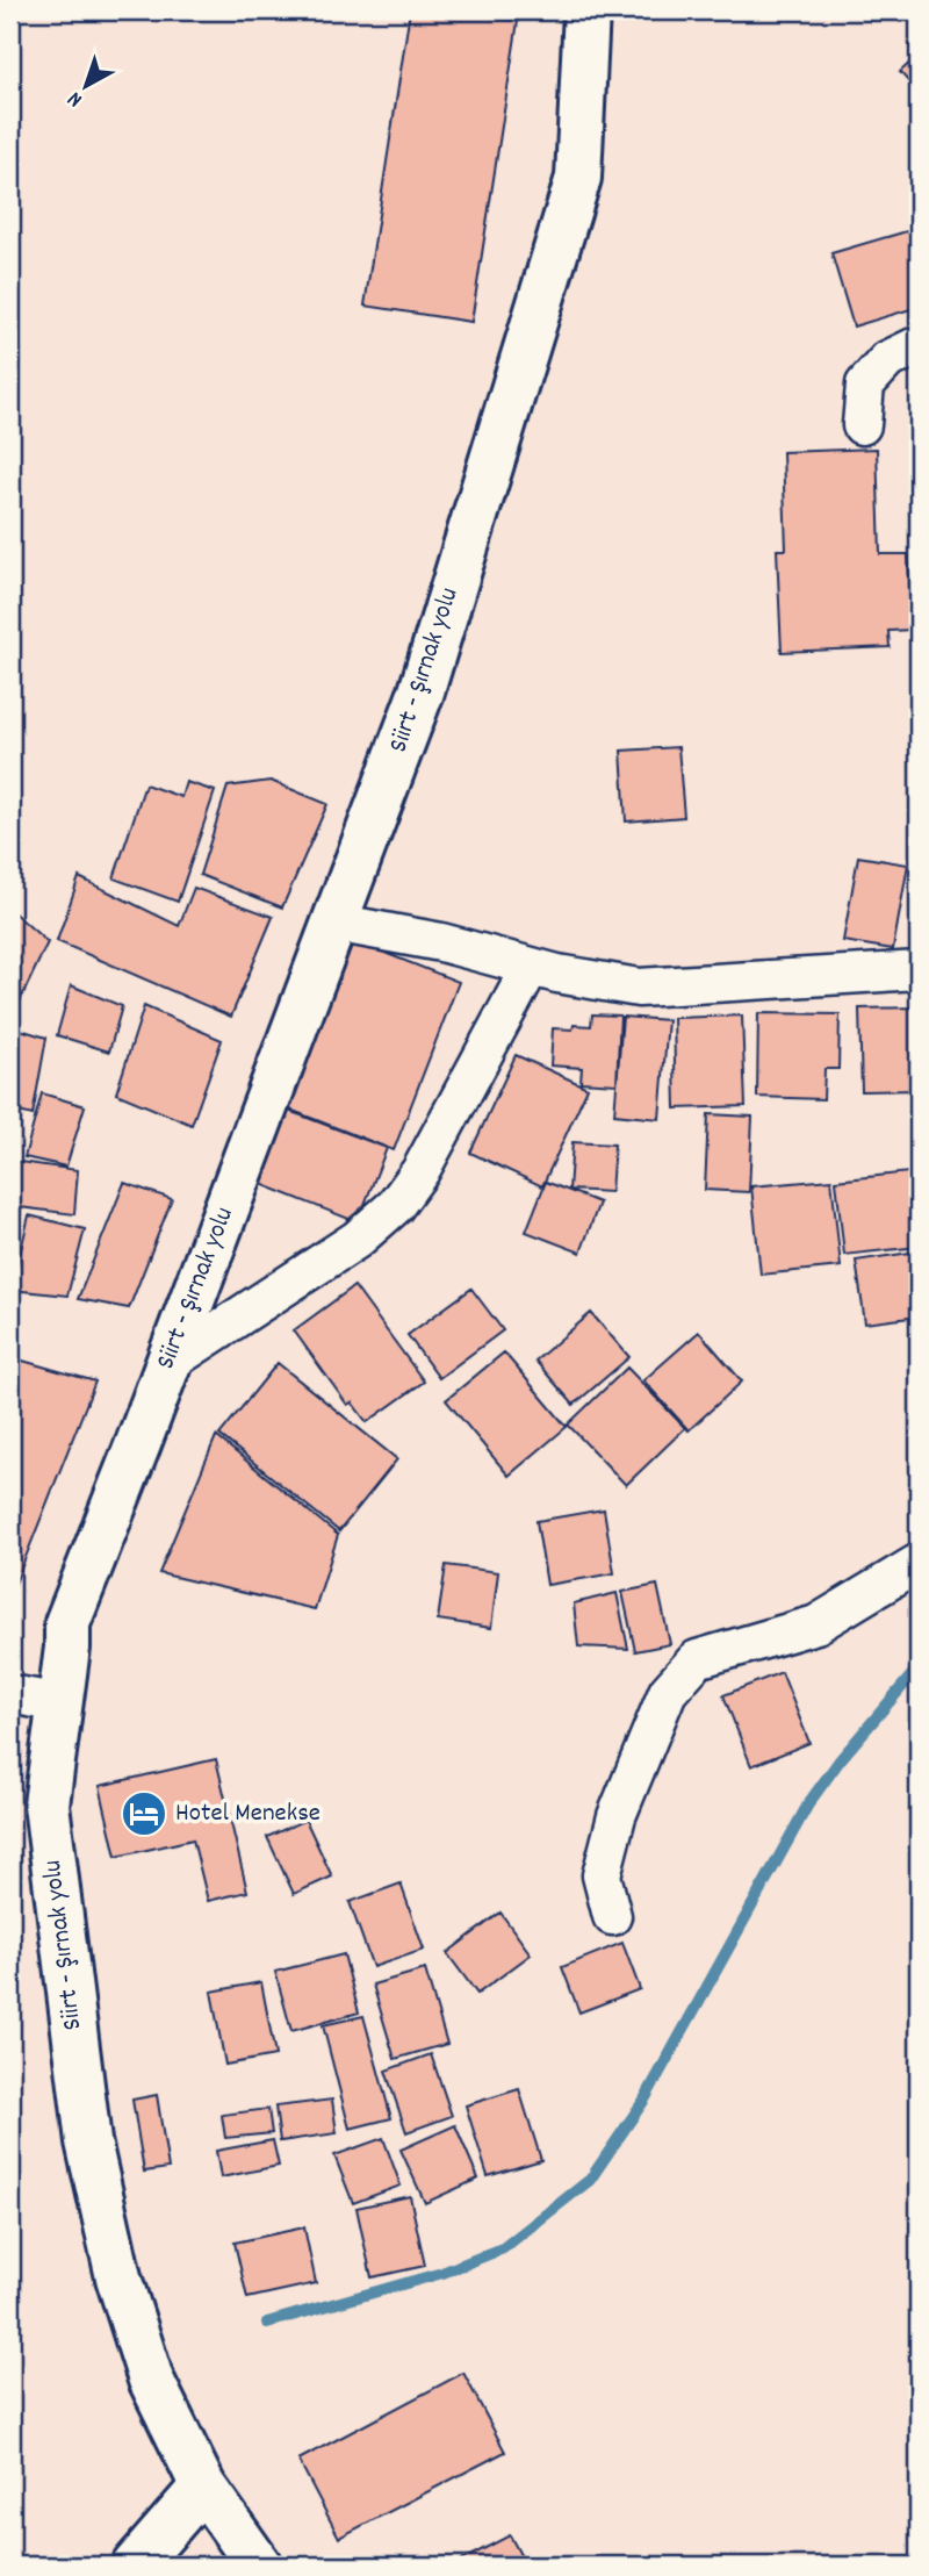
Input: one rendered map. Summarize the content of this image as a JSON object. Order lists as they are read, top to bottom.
{
  "streets": {
    "street": ["Siirt - Şırnak yolu"]
  },
  "places": {
    "hotel": ["Hotel Menekse"]
  },
  "north": "bottom left"
}
